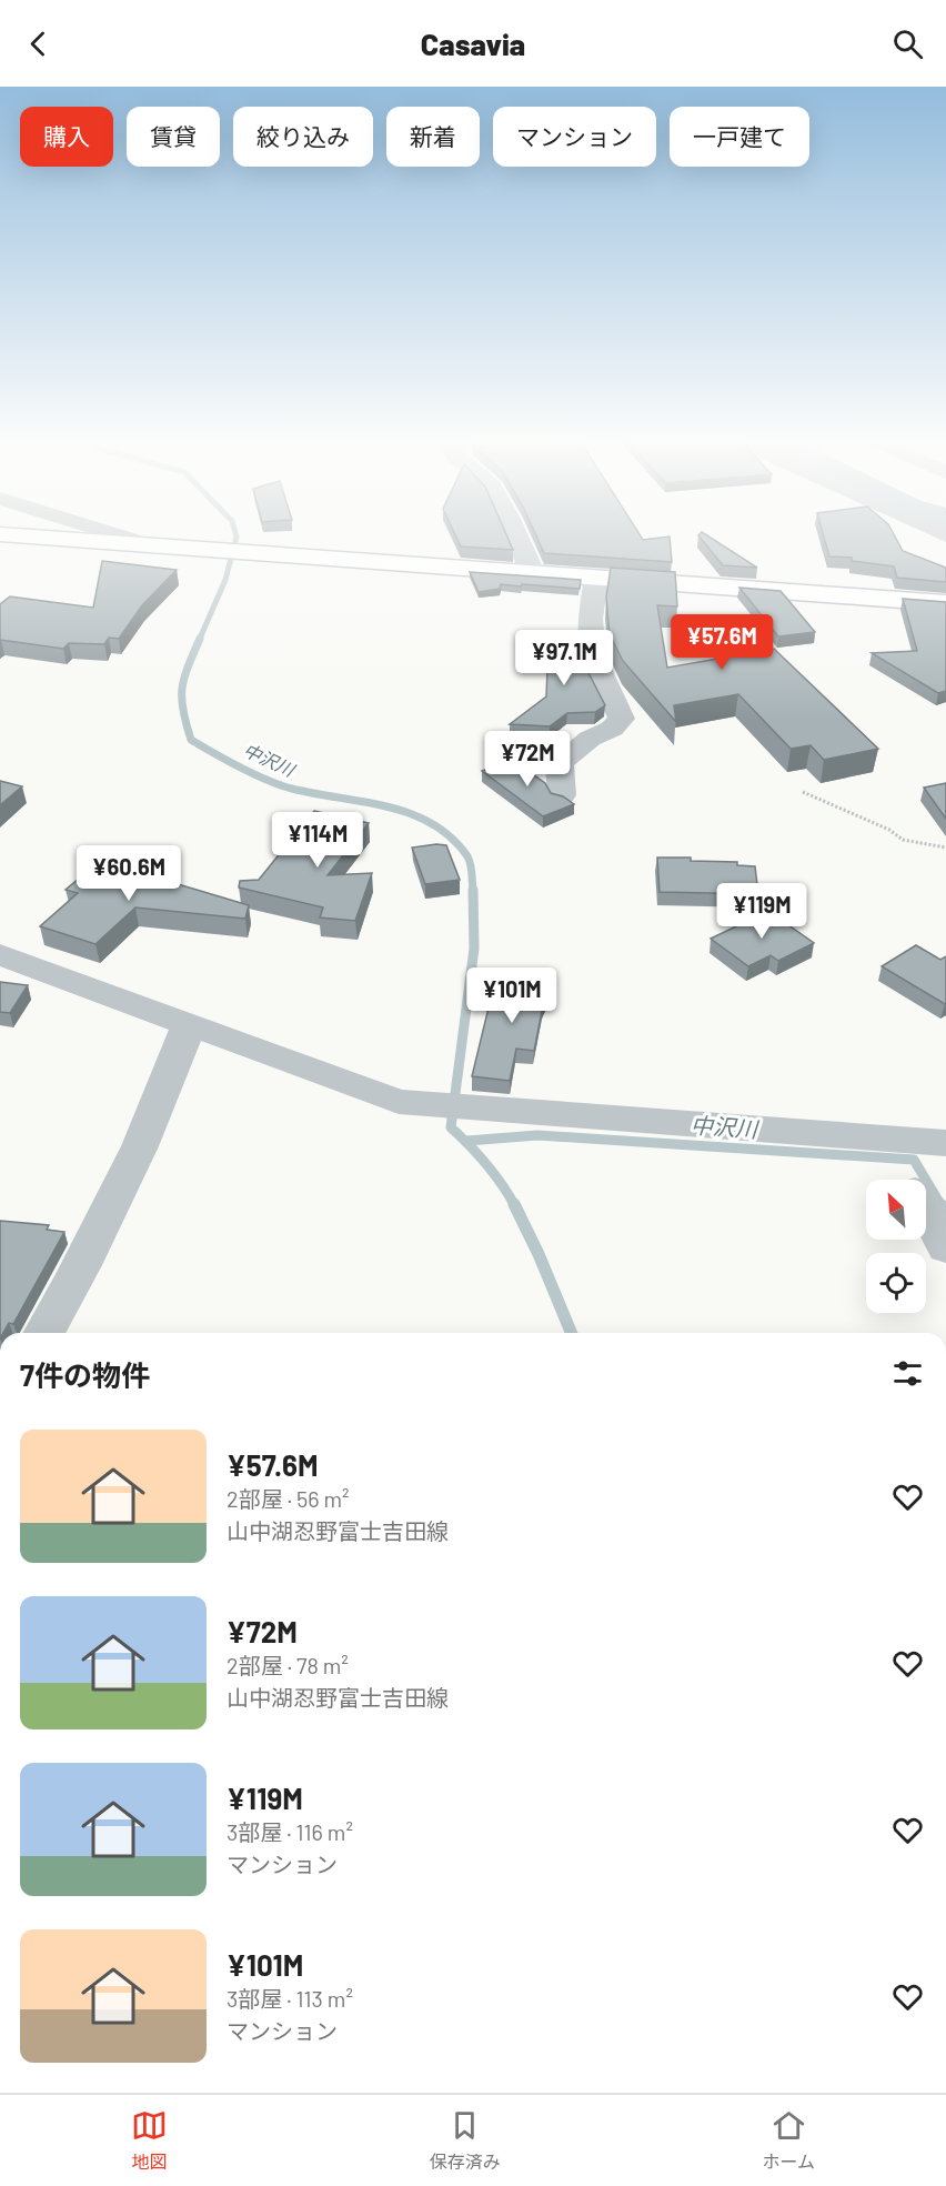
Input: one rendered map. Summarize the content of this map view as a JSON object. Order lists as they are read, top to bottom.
{
  "water": ["中沢川"],
  "north": "top left",
  "page": {
    "header": "Casavia",
    "chip": [
      "購入",
      "賃貸",
      "絞り込み",
      "新着",
      "マンション",
      "一戸建て"
    ],
    "price": [
      "¥57.6M",
      "¥97.1M",
      "¥72M",
      "¥114M",
      "¥60.6M",
      "¥119M",
      "¥101M"
    ],
    "heading": "7件の物件",
    "list": [
      {
        "name": "¥57.6M",
        "note": "2部屋 · 56 m² · 山中湖忍野富士吉田線"
      },
      {
        "name": "¥72M",
        "note": "2部屋 · 78 m² · 山中湖忍野富士吉田線"
      },
      {
        "name": "¥119M",
        "note": "3部屋 · 116 m² · マンション"
      },
      {
        "name": "¥101M",
        "note": "3部屋 · 113 m² · マンション"
      }
    ],
    "tabs": ["地図", "保存済み", "ホーム"]
  }
}
